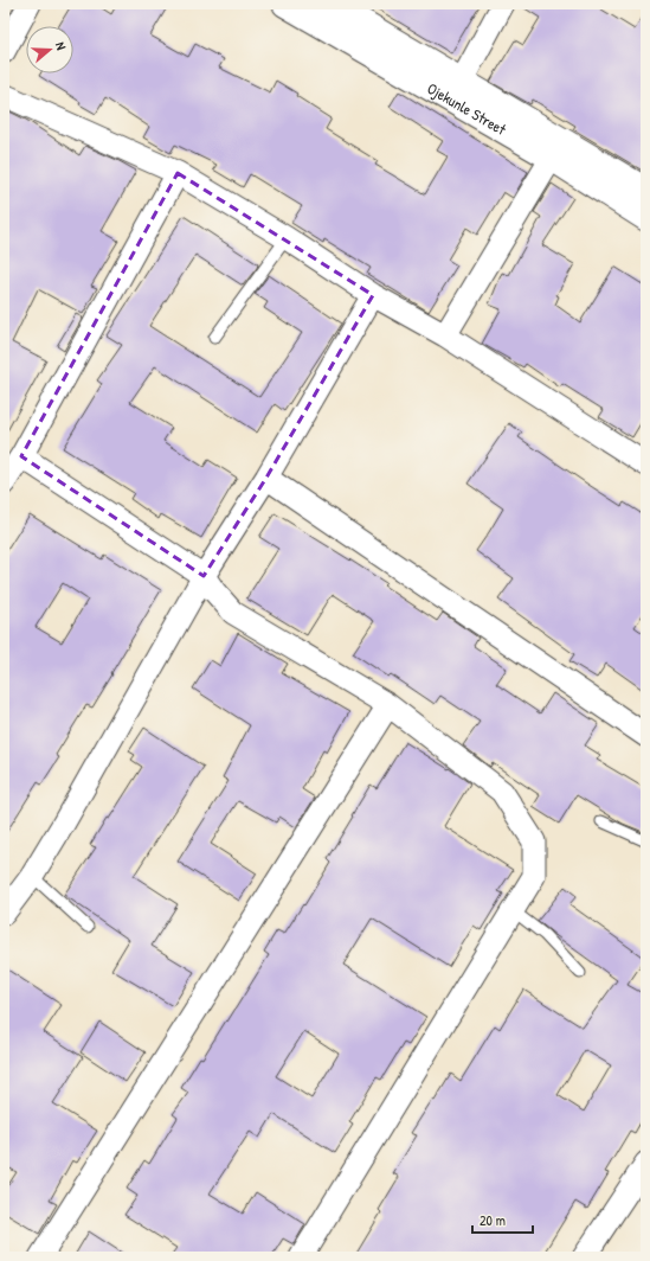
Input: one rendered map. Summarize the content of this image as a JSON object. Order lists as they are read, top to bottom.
{
  "streets": {
    "street": ["Ojekunle Street"]
  },
  "scale_bar": "20 m",
  "north": "right"
}
